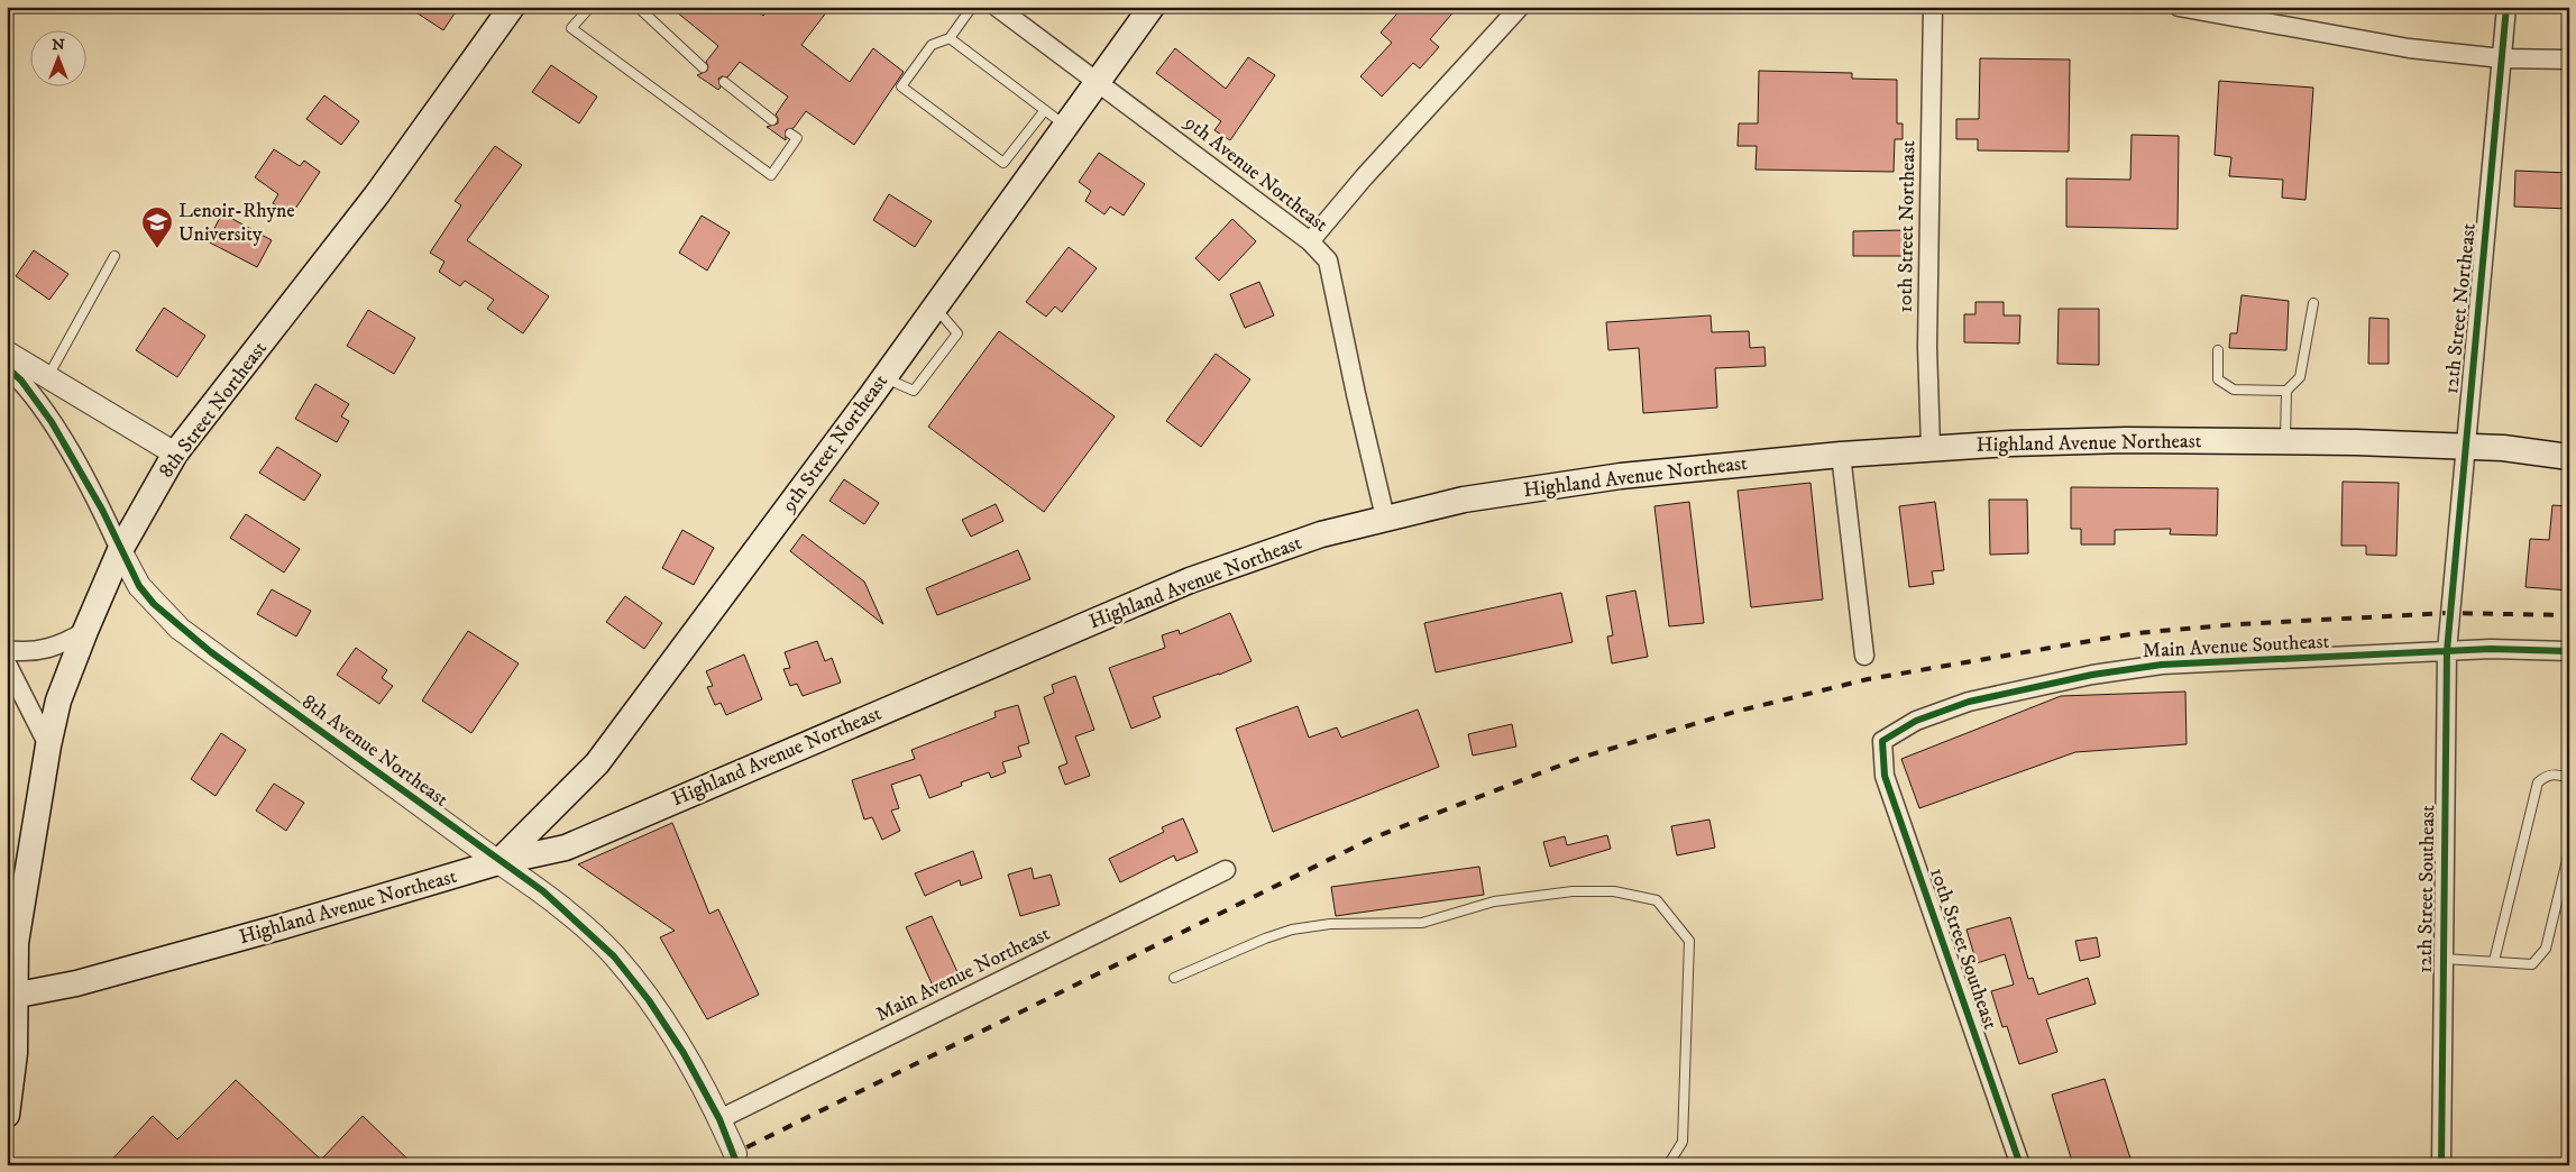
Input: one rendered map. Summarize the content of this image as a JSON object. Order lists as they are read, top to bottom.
{
  "streets": {
    "main road": ["8th Street Northeast", "9th Street Northeast", "Highland Avenue Northeast"],
    "street": [
      "9th Avenue Northeast",
      "10th Street Northeast",
      "12th Street Northeast",
      "Main Avenue Southeast",
      "8th Avenue Northeast",
      "12th Street Southeast",
      "10th Street Southeast",
      "Main Avenue Northeast"
    ]
  },
  "crossings": [
    ["9th Avenue Northeast", "9th Street Northeast"],
    ["9th Avenue Northeast", "Highland Avenue Northeast"],
    ["10th Street Northeast", "Highland Avenue Northeast"],
    ["12th Street Northeast", "Highland Avenue Northeast"],
    ["12th Street Northeast", "12th Street Southeast"],
    ["8th Street Northeast", "Highland Avenue Northeast"],
    ["8th Street Northeast", "8th Avenue Northeast"],
    ["9th Street Northeast", "Highland Avenue Northeast"],
    ["9th Street Northeast", "8th Avenue Northeast"],
    ["Highland Avenue Northeast", "8th Avenue Northeast"],
    ["Main Avenue Southeast", "12th Street Southeast"],
    ["Main Avenue Southeast", "10th Street Southeast"],
    ["8th Avenue Northeast", "Main Avenue Northeast"]
  ],
  "places": {
    "school or university": ["Lenoir-Rhyne University"]
  },
  "north": "top"
}
